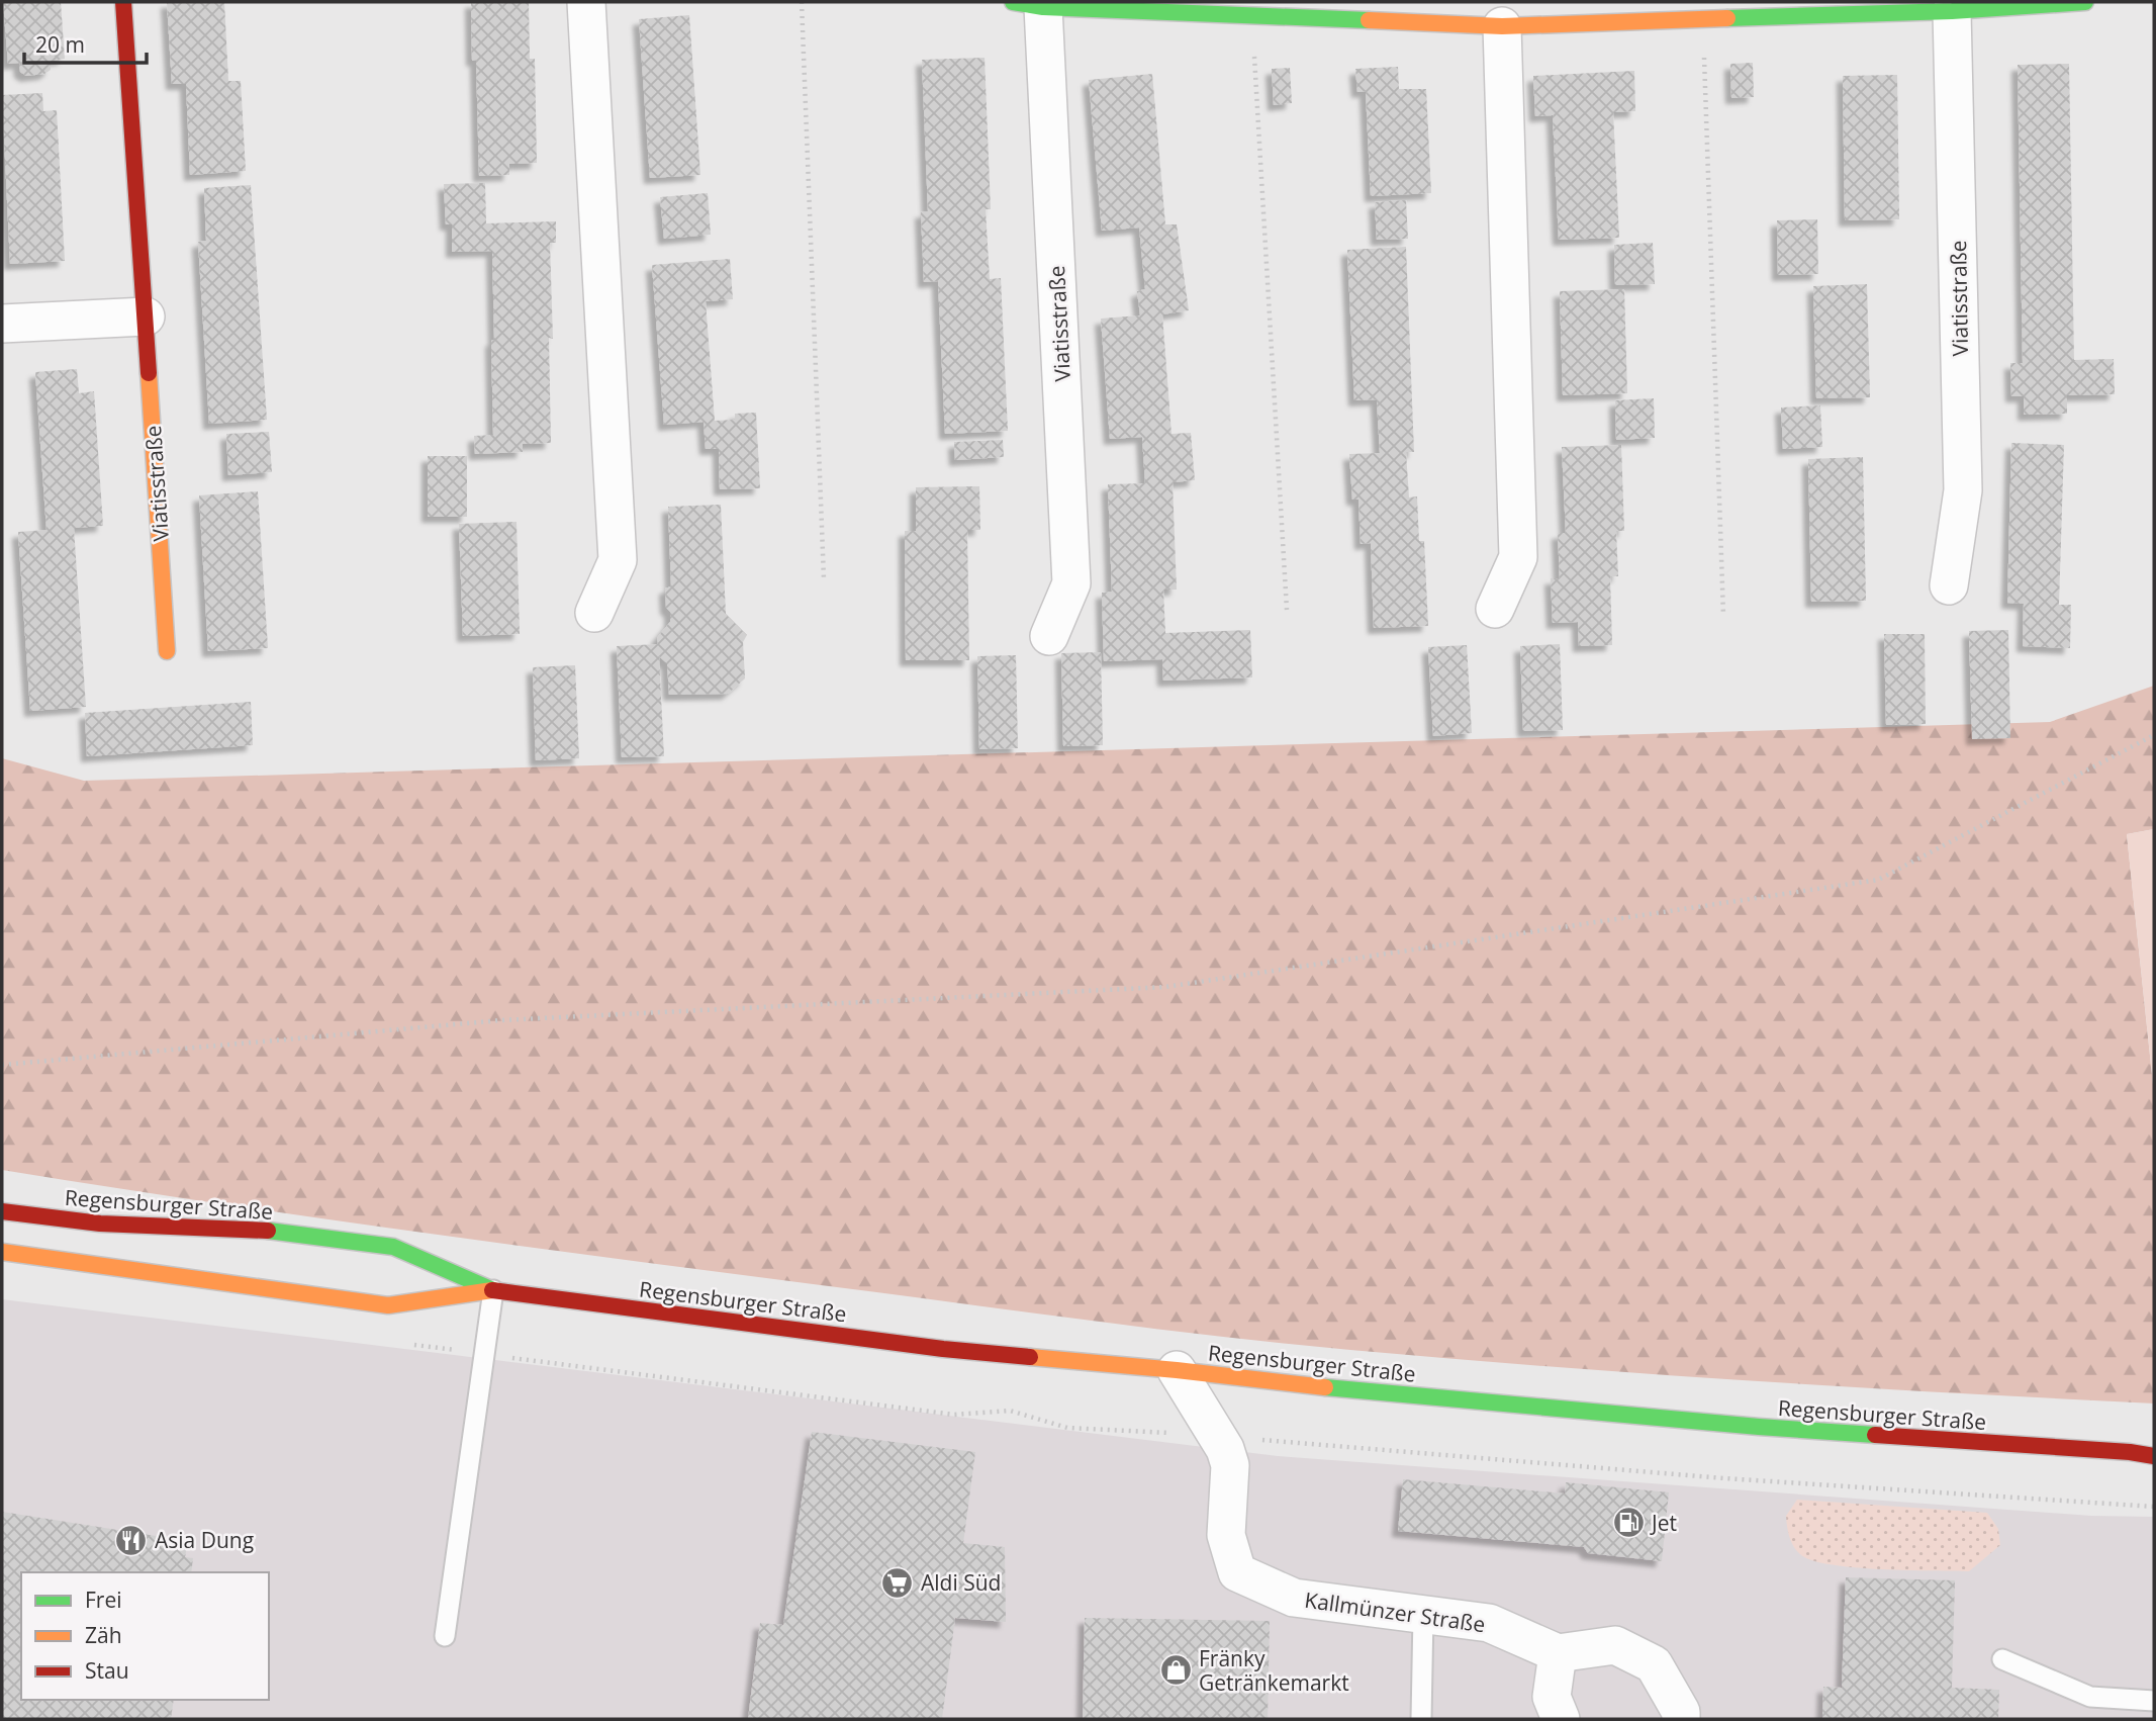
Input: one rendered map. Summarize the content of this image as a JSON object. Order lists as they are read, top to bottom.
{
  "streets": {
    "main road": ["Viatisstraße", "Regensburger Straße"],
    "street": ["Kallmünzer Straße"]
  },
  "crossings": [
    ["Regensburger Straße", "Kallmünzer Straße"]
  ],
  "places": {
    "fuel station": ["Jet"],
    "restaurant": ["Asia Dung"],
    "supermarket": ["Aldi Süd"],
    "shop": ["Fränky Getränkemarkt"]
  },
  "legend": ["Frei", "Zäh", "Stau"],
  "scale_bar": "20 m"
}
